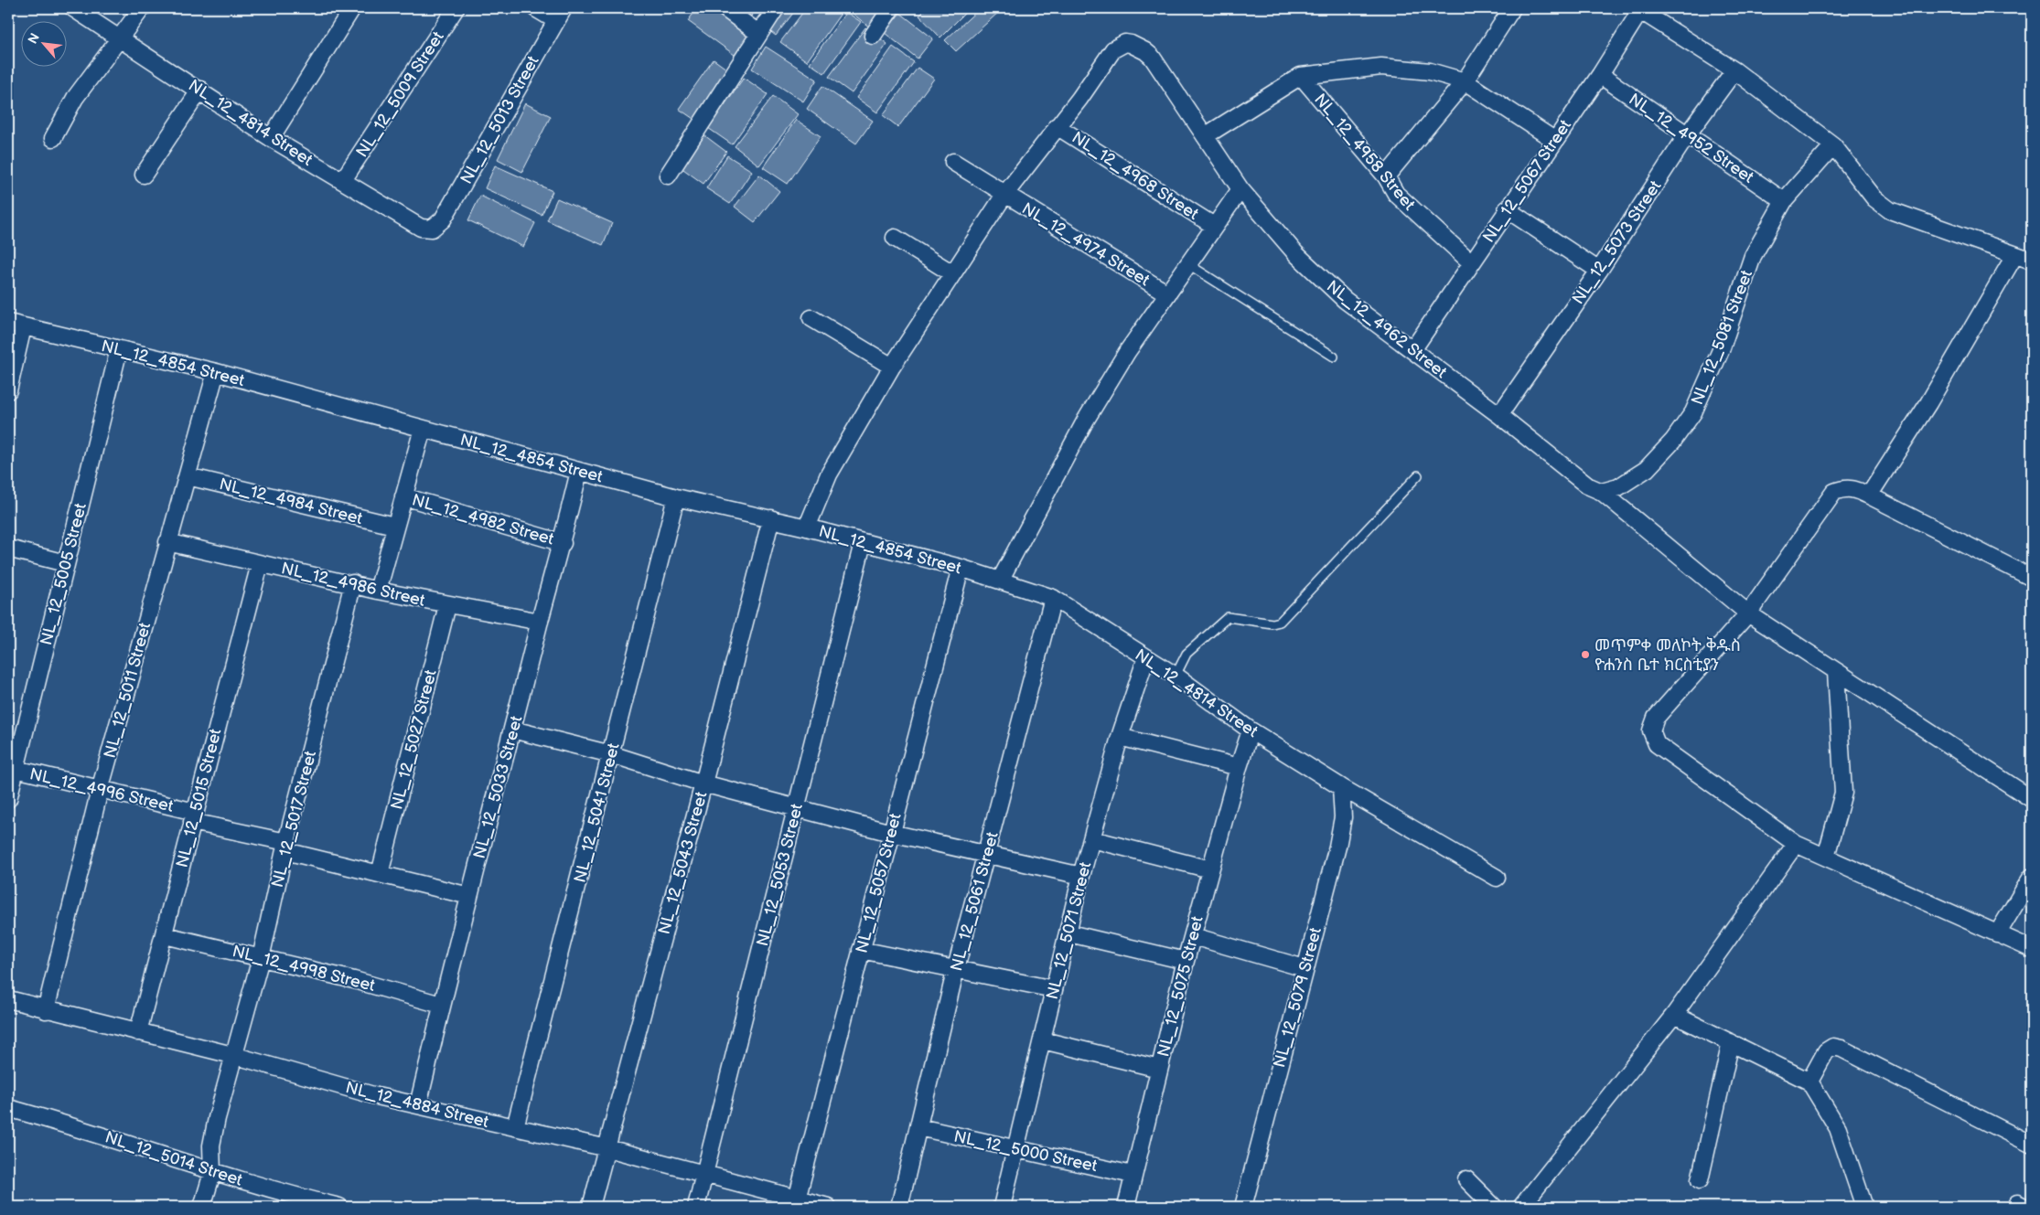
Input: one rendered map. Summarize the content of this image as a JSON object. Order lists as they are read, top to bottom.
{
  "streets": {
    "street": [
      "NL_12_5009 Street",
      "NL_12_5013 Street",
      "NL_12_4814 Street",
      "NL_12_4952 Street",
      "NL_12_4958 Street",
      "NL_12_4968 Street",
      "NL_12_5067 Street",
      "NL_12_5073 Street",
      "NL_12_4974 Street",
      "NL_12_4962 Street",
      "NL_12_5081 Street",
      "NL_12_4854 Street",
      "NL_12_4984 Street",
      "NL_12_4982 Street",
      "NL_12_5005 Street",
      "NL_12_4986 Street",
      "NL_12_5011 Street",
      "NL_12_5027 Street",
      "NL_12_5033 Street",
      "NL_12_4996 Street",
      "NL_12_5015 Street",
      "NL_12_5041 Street",
      "NL_12_5017 Street",
      "NL_12_5043 Street",
      "NL_12_5053 Street",
      "NL_12_5057 Street",
      "NL_12_5061 Street",
      "NL_12_5071 Street",
      "NL_12_4998 Street",
      "NL_12_5075 Street",
      "NL_12_5079 Street",
      "NL_12_4884 Street",
      "NL_12_5000 Street",
      "NL_12_5014 Street"
    ]
  },
  "crossings": [
    ["NL_12_5009 Street", "NL_12_4814 Street"],
    ["NL_12_5013 Street", "NL_12_4814 Street"],
    ["NL_12_4814 Street", "NL_12_4854 Street"],
    ["NL_12_4814 Street", "NL_12_5061 Street"],
    ["NL_12_4814 Street", "NL_12_5071 Street"],
    ["NL_12_4814 Street", "NL_12_5075 Street"],
    ["NL_12_4814 Street", "NL_12_5079 Street"],
    ["NL_12_4952 Street", "NL_12_5067 Street"],
    ["NL_12_4952 Street", "NL_12_5073 Street"],
    ["NL_12_4952 Street", "NL_12_5081 Street"],
    ["NL_12_4958 Street", "NL_12_5067 Street"],
    ["NL_12_4968 Street", "NL_12_4962 Street"],
    ["NL_12_5067 Street", "NL_12_4962 Street"],
    ["NL_12_5073 Street", "NL_12_4962 Street"],
    ["NL_12_4962 Street", "NL_12_5081 Street"],
    ["NL_12_4854 Street", "NL_12_5005 Street"],
    ["NL_12_4854 Street", "NL_12_5011 Street"],
    ["NL_12_4854 Street", "NL_12_5033 Street"],
    ["NL_12_4854 Street", "NL_12_5041 Street"],
    ["NL_12_4854 Street", "NL_12_5043 Street"],
    ["NL_12_4854 Street", "NL_12_5053 Street"],
    ["NL_12_4854 Street", "NL_12_5057 Street"],
    ["NL_12_4854 Street", "NL_12_5061 Street"],
    ["NL_12_4984 Street", "NL_12_5011 Street"],
    ["NL_12_4982 Street", "NL_12_5033 Street"],
    ["NL_12_5005 Street", "NL_12_4996 Street"],
    ["NL_12_4986 Street", "NL_12_5011 Street"],
    ["NL_12_4986 Street", "NL_12_5027 Street"],
    ["NL_12_4986 Street", "NL_12_5033 Street"],
    ["NL_12_4986 Street", "NL_12_5015 Street"],
    ["NL_12_4986 Street", "NL_12_5017 Street"],
    ["NL_12_5011 Street", "NL_12_4996 Street"],
    ["NL_12_5011 Street", "NL_12_4884 Street"],
    ["NL_12_5027 Street", "NL_12_4996 Street"],
    ["NL_12_5033 Street", "NL_12_4996 Street"],
    ["NL_12_5033 Street", "NL_12_4998 Street"],
    ["NL_12_5033 Street", "NL_12_4884 Street"],
    ["NL_12_4996 Street", "NL_12_5015 Street"],
    ["NL_12_4996 Street", "NL_12_5017 Street"],
    ["NL_12_5015 Street", "NL_12_4998 Street"],
    ["NL_12_5015 Street", "NL_12_4884 Street"],
    ["NL_12_5041 Street", "NL_12_4884 Street"],
    ["NL_12_5017 Street", "NL_12_4998 Street"],
    ["NL_12_5017 Street", "NL_12_4884 Street"],
    ["NL_12_5017 Street", "NL_12_5014 Street"],
    ["NL_12_5043 Street", "NL_12_4884 Street"],
    ["NL_12_5053 Street", "NL_12_4884 Street"],
    ["NL_12_5057 Street", "NL_12_4884 Street"],
    ["NL_12_5061 Street", "NL_12_5000 Street"],
    ["NL_12_5071 Street", "NL_12_5000 Street"],
    ["NL_12_5075 Street", "NL_12_5000 Street"]
  ],
  "places": ["መጥምቀ መለኮት ቅዱስ ዮሐንስ ቤተ ክርስቲያን"],
  "north": "top left"
}
